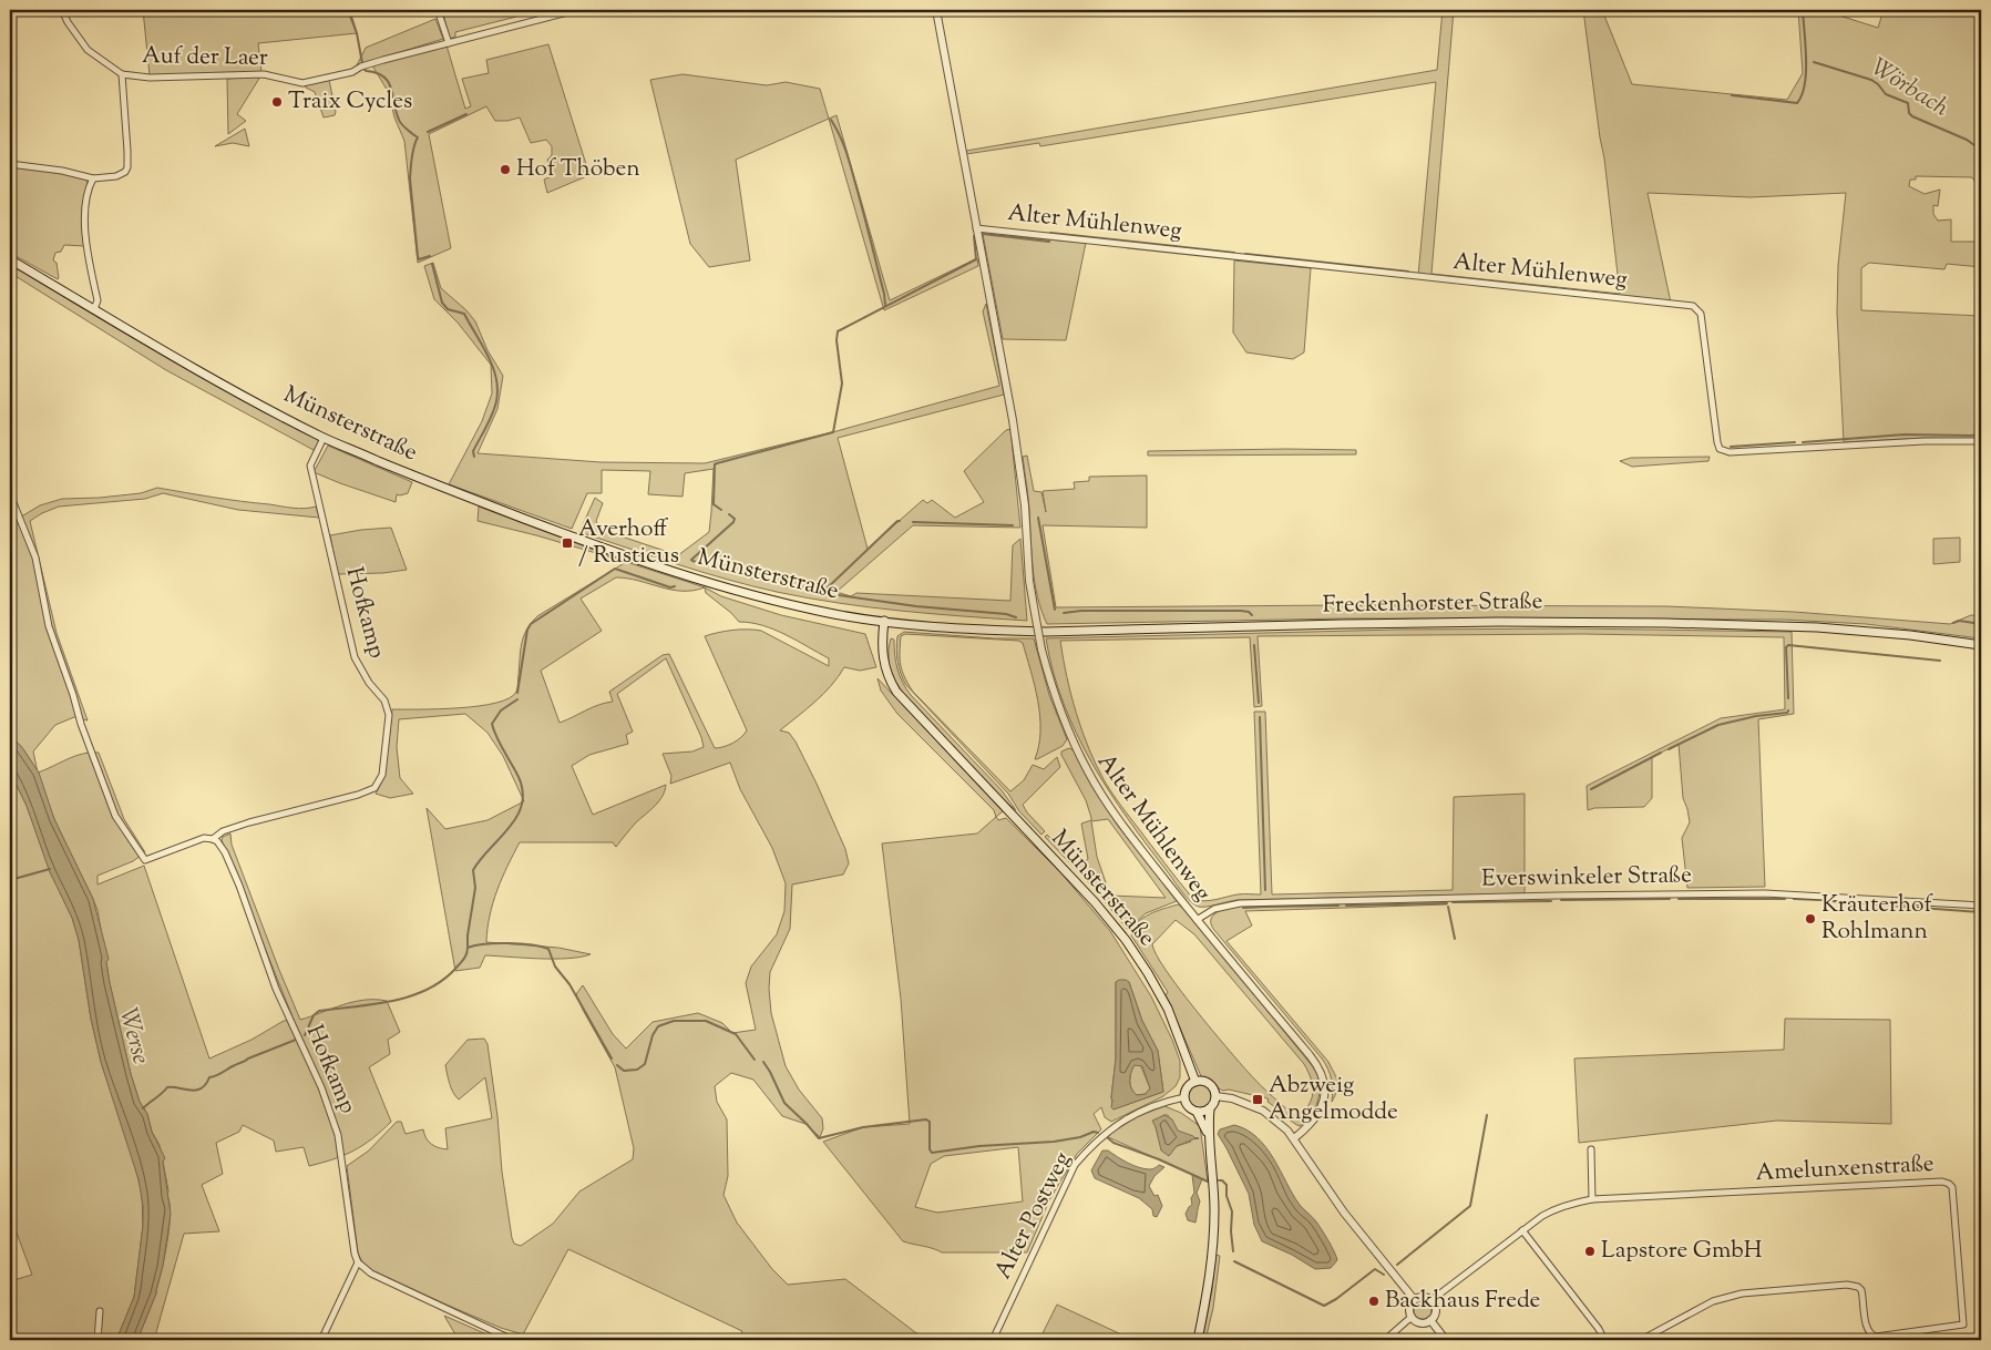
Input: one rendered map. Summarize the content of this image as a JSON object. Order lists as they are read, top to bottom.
{
  "streets": {
    "main road": ["Münsterstraße", "Freckenhorster Straße"],
    "street": [
      "Auf der Laer",
      "Alter Mühlenweg",
      "Hofkamp",
      "Everswinkeler Straße",
      "Amelunxenstraße",
      "Alter Postweg"
    ]
  },
  "crossings": [
    ["Alter Mühlenweg", "Everswinkeler Straße"],
    ["Münsterstraße", "Freckenhorster Straße"],
    ["Münsterstraße", "Hofkamp"],
    ["Münsterstraße", "Alter Postweg"]
  ],
  "water": ["Wörbach", "Werse"],
  "places": {
    "other": [
      "Traix Cycles",
      "Hof Thöben",
      "Kräuterhof Rohlmann",
      "Lapstore GmbH",
      "Backhaus Frede"
    ],
    "transit": ["Averhoff / Rusticus", "Abzweig Angelmodde"]
  }
}
